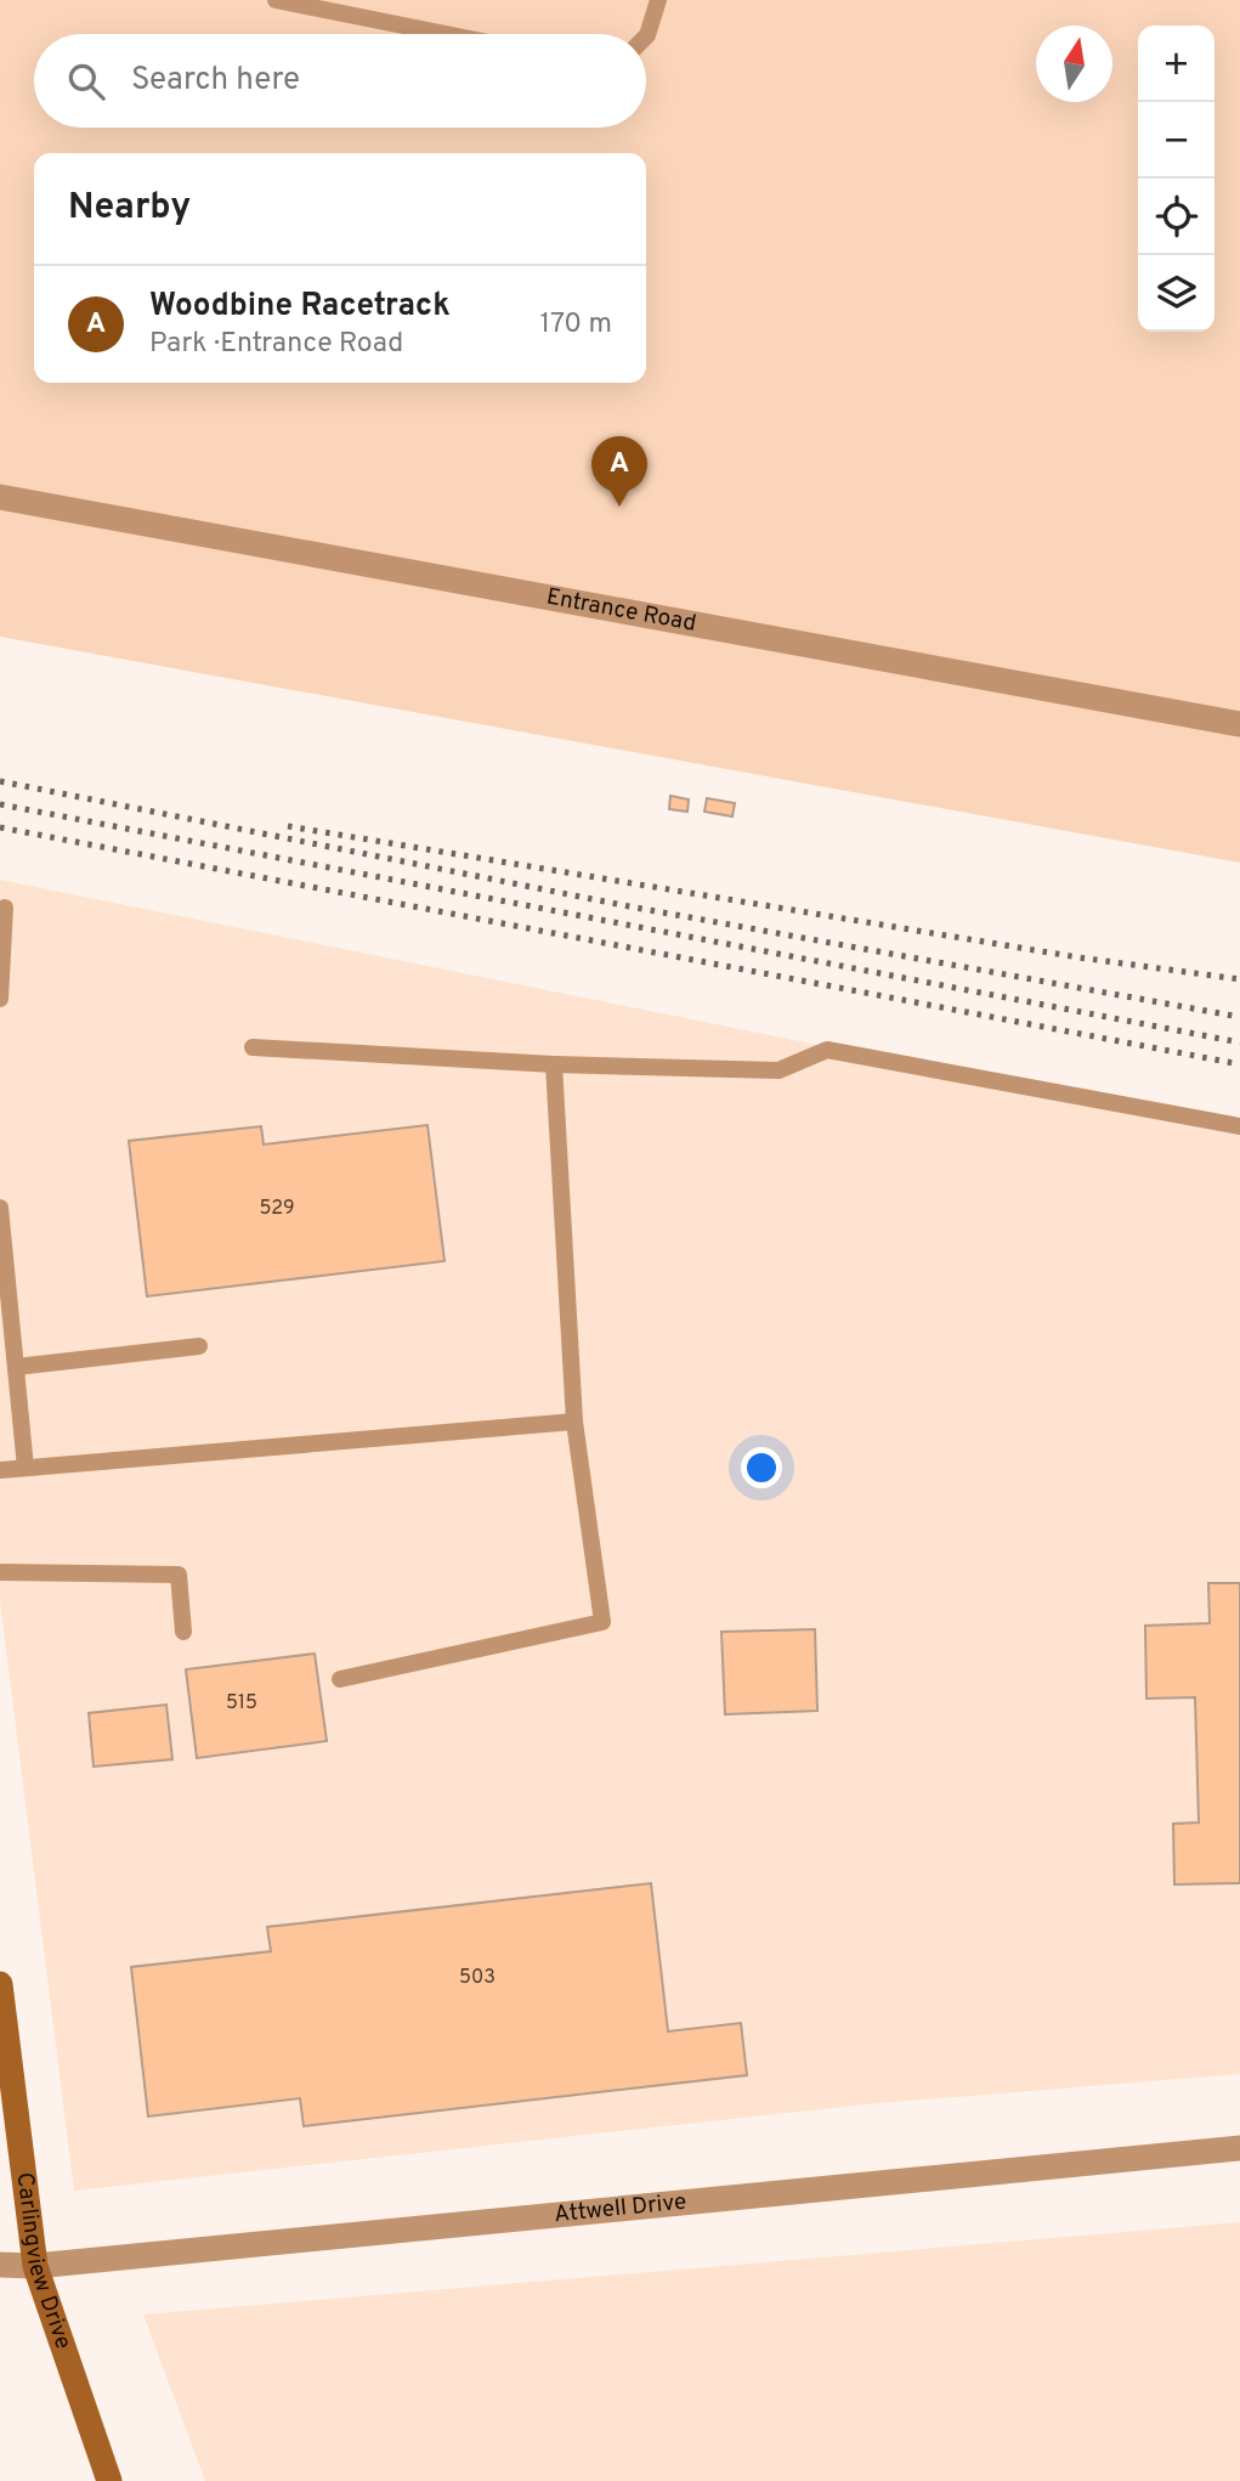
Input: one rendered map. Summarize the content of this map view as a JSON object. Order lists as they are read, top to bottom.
{
  "streets": {
    "street": ["Entrance Road", "Attwell Drive", "Carlingview Drive"]
  },
  "crossings": [
    ["Attwell Drive", "Carlingview Drive"]
  ],
  "house_numbers": ["529", "515", "503"],
  "north": "top",
  "page": {
    "map_buttons": ["+", "−"],
    "search": "Search here",
    "heading": "Nearby",
    "list": [
      {
        "mark": "A",
        "name": "Woodbine Racetrack",
        "note": "Park · Entrance Road",
        "value": "170 m"
      }
    ],
    "pins": "A"
  }
}
